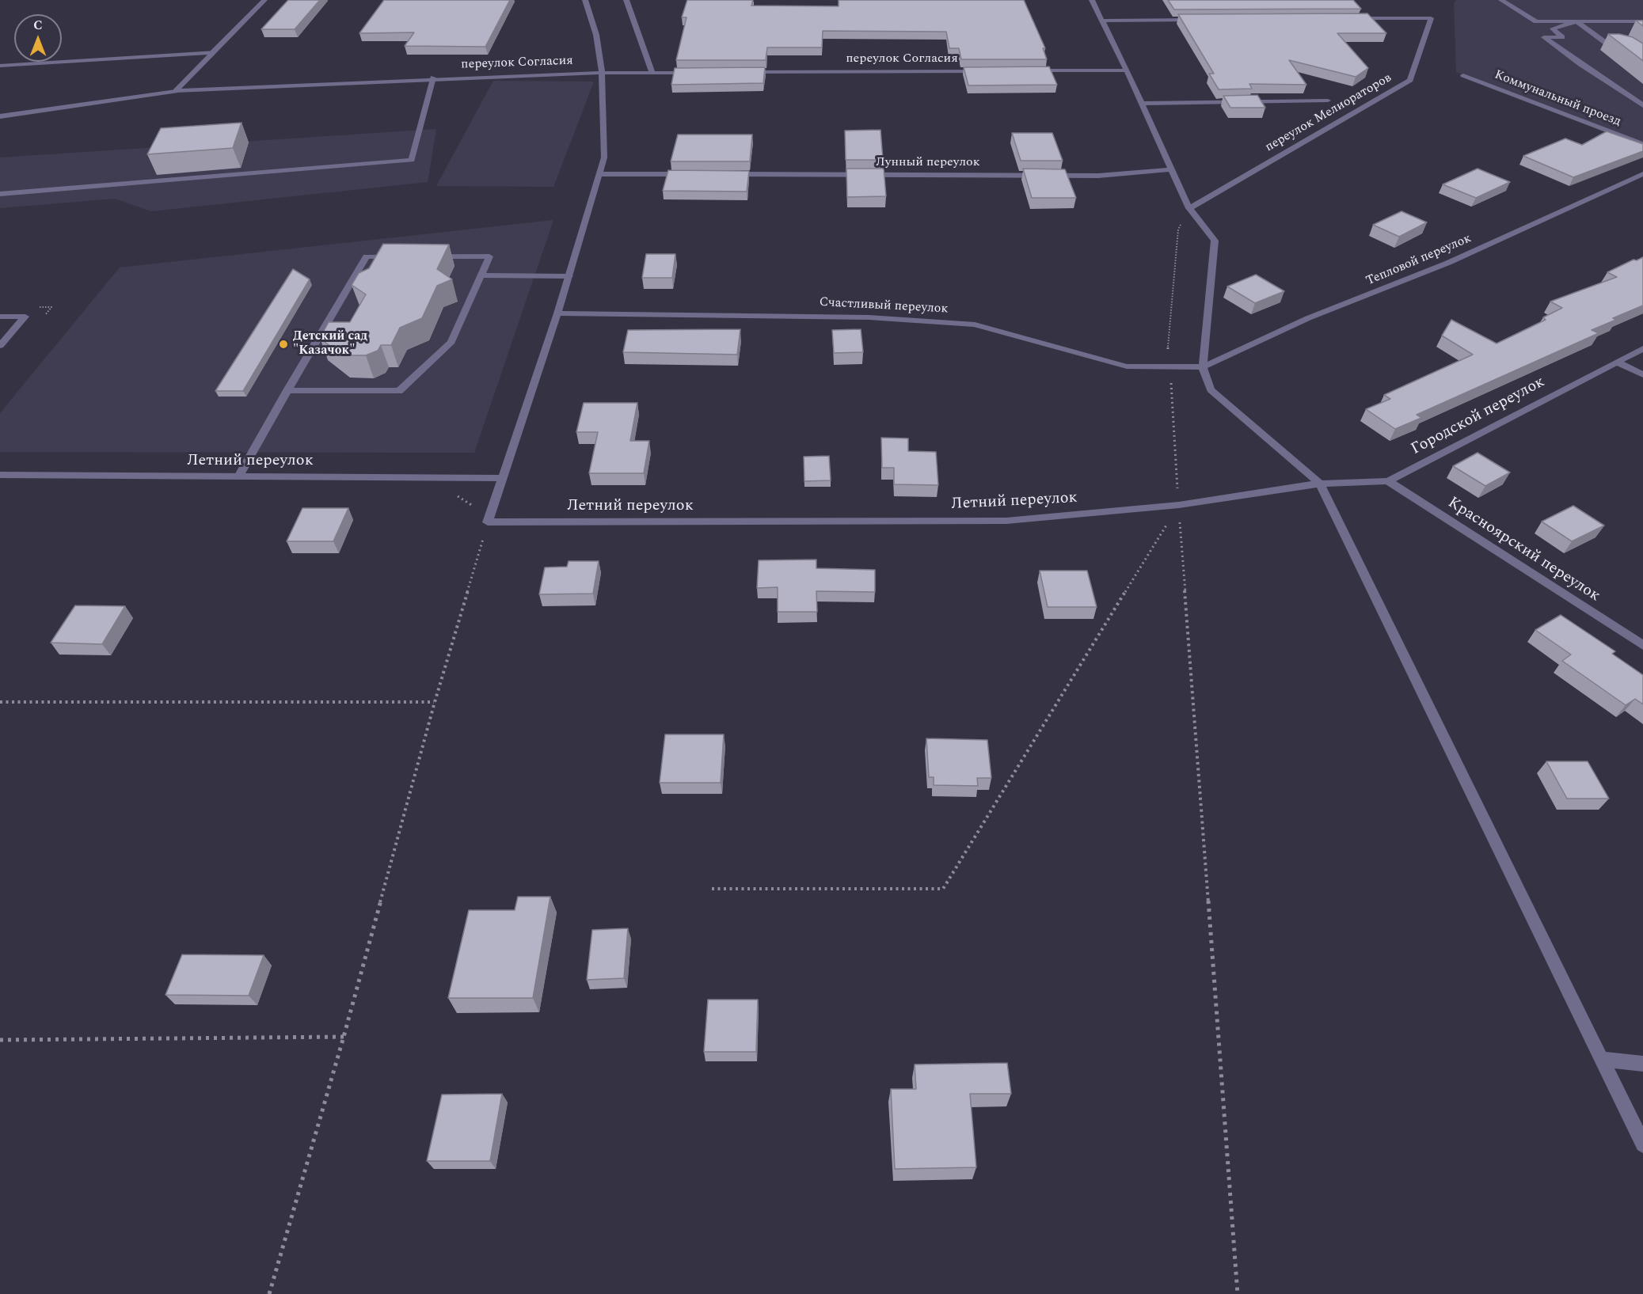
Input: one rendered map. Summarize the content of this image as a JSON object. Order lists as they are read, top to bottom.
{
  "streets": {
    "street": [
      "переулок Согласия",
      "Коммунальный проезд",
      "переулок Мелиораторов",
      "Лунный переулок",
      "Тепловой переулок",
      "Счастливый переулок",
      "Городской переулок",
      "Летний переулок",
      "Красноярский переулок"
    ]
  },
  "crossings": [
    ["Тепловой переулок", "Счастливый переулок"],
    ["Городской переулок", "Летний переулок"],
    ["Городской переулок", "Красноярский переулок"]
  ],
  "places": ["Детский сад \"Казачок\""],
  "north": "top"
}
